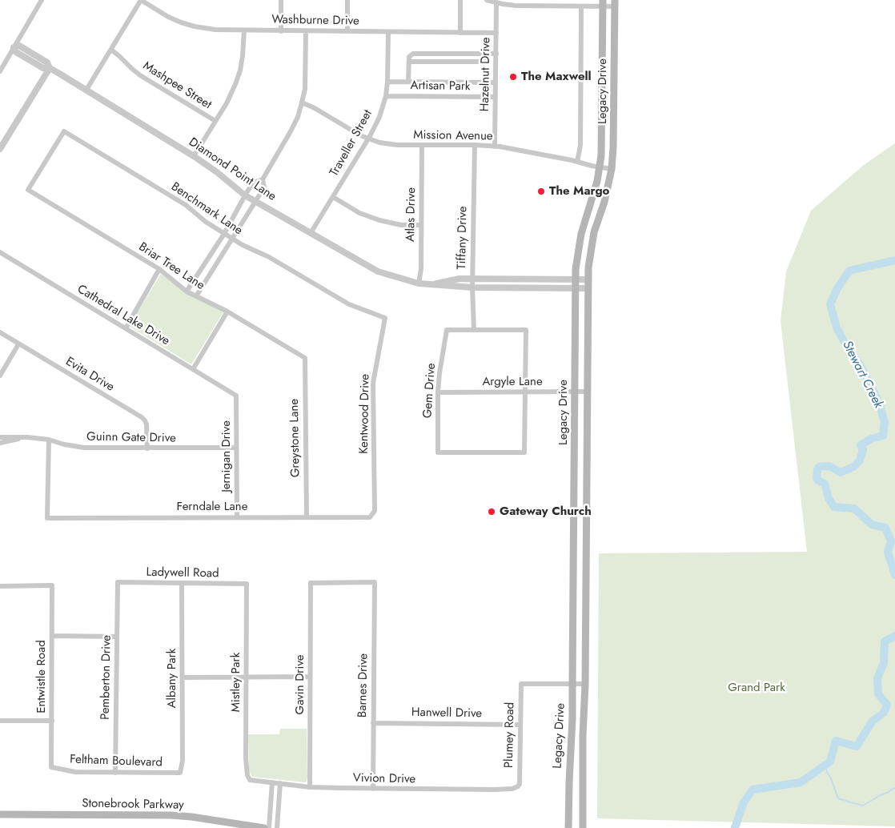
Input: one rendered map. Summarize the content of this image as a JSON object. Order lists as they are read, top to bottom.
{
  "streets": {
    "main road": ["Legacy Drive", "Stonebrook Parkway"],
    "street": [
      "Washburne Drive",
      "Hazelnut Drive",
      "Mashpee Street",
      "Artisan Park",
      "Mission Avenue",
      "Traveller Street",
      "Diamond Point Lane",
      "Benchmark Lane",
      "Atlas Drive",
      "Tiffany Drive",
      "Briar Tree Lane",
      "Cathedral Lake Drive",
      "Evita Drive",
      "Argyle Lane",
      "Gem Drive",
      "Kentwood Drive",
      "Guinn Gate Drive",
      "Greystone Lane",
      "Jernigan Drive",
      "Ferndale Lane",
      "Ladywell Road",
      "Entwistle Road",
      "Pemberton Drive",
      "Albany Park",
      "Mistley Park",
      "Gavin Drive",
      "Barnes Drive",
      "Hanwell Drive",
      "Plumey Road",
      "Feltham Boulevard",
      "Vivion Drive"
    ]
  },
  "crossings": [
    ["Washburne Drive", "Hazelnut Drive"],
    ["Washburne Drive", "Traveller Street"],
    ["Hazelnut Drive", "Artisan Park"],
    ["Hazelnut Drive", "Mission Avenue"],
    ["Artisan Park", "Traveller Street"],
    ["Legacy Drive", "Mission Avenue"],
    ["Legacy Drive", "Diamond Point Lane"],
    ["Legacy Drive", "Argyle Lane"],
    ["Legacy Drive", "Plumey Road"],
    ["Mission Avenue", "Traveller Street"],
    ["Mission Avenue", "Atlas Drive"],
    ["Mission Avenue", "Tiffany Drive"],
    ["Traveller Street", "Diamond Point Lane"],
    ["Diamond Point Lane", "Atlas Drive"],
    ["Diamond Point Lane", "Tiffany Drive"],
    ["Benchmark Lane", "Briar Tree Lane"],
    ["Benchmark Lane", "Kentwood Drive"],
    ["Tiffany Drive", "Gem Drive"],
    ["Briar Tree Lane", "Greystone Lane"],
    ["Cathedral Lake Drive", "Jernigan Drive"],
    ["Evita Drive", "Guinn Gate Drive"],
    ["Argyle Lane", "Gem Drive"],
    ["Kentwood Drive", "Ferndale Lane"],
    ["Guinn Gate Drive", "Jernigan Drive"],
    ["Guinn Gate Drive", "Ferndale Lane"],
    ["Greystone Lane", "Ferndale Lane"],
    ["Jernigan Drive", "Ferndale Lane"],
    ["Ladywell Road", "Pemberton Drive"],
    ["Ladywell Road", "Albany Park"],
    ["Ladywell Road", "Mistley Park"],
    ["Entwistle Road", "Feltham Boulevard"],
    ["Pemberton Drive", "Feltham Boulevard"],
    ["Albany Park", "Feltham Boulevard"],
    ["Mistley Park", "Vivion Drive"],
    ["Gavin Drive", "Barnes Drive"],
    ["Gavin Drive", "Vivion Drive"],
    ["Barnes Drive", "Hanwell Drive"],
    ["Barnes Drive", "Vivion Drive"],
    ["Hanwell Drive", "Plumey Road"],
    ["Plumey Road", "Vivion Drive"]
  ],
  "water": ["Stewart Creek"],
  "parks": ["Grand Park"],
  "places": ["The Maxwell", "The Margo", "Gateway Church"]
}
